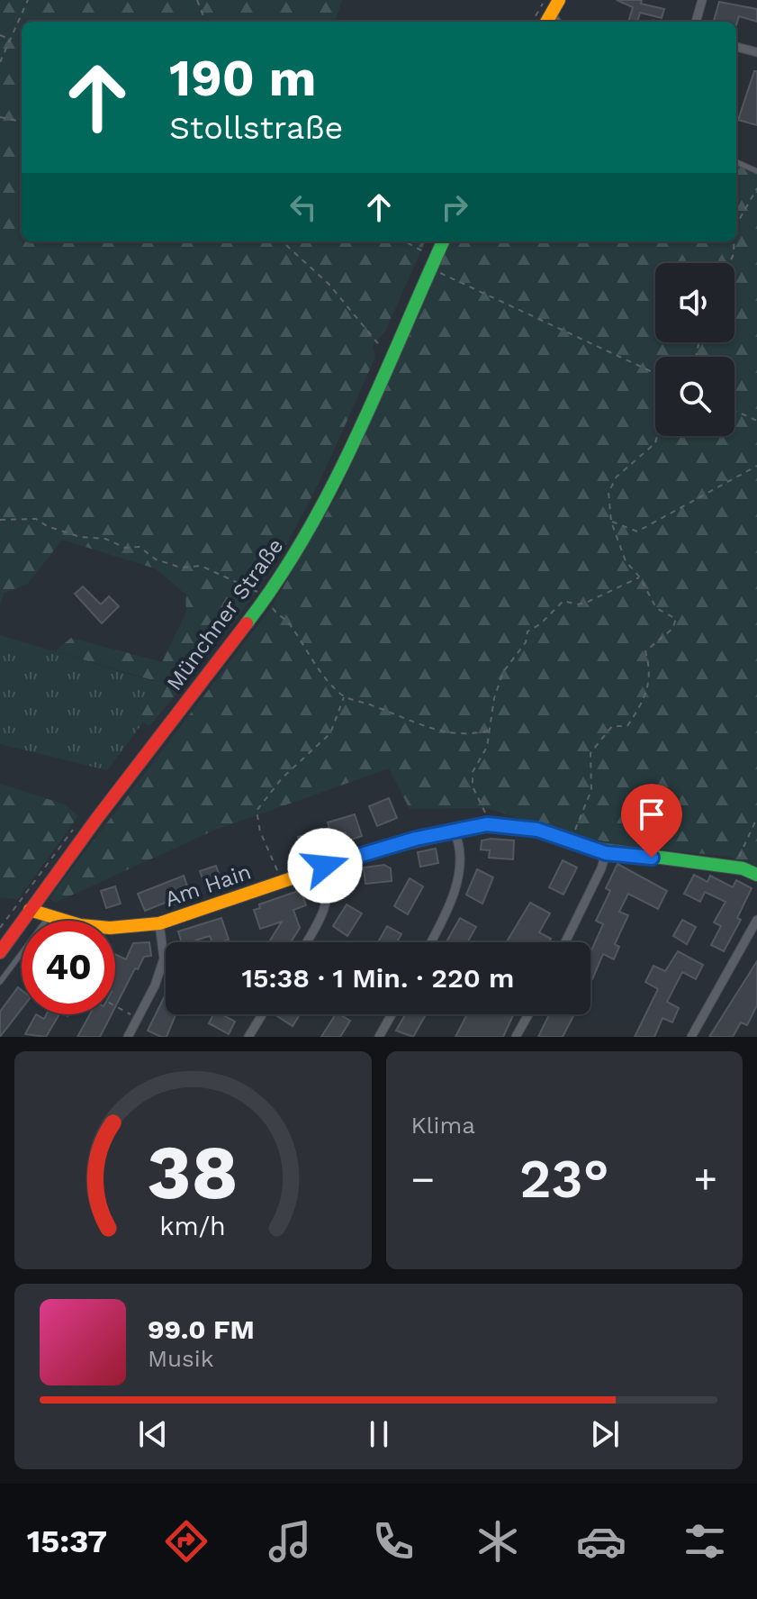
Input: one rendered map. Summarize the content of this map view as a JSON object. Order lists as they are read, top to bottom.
{
  "streets": {
    "main road": ["Münchner Straße", "Am Hain"]
  },
  "crossings": [
    ["Münchner Straße", "Am Hain"]
  ],
  "page": {
    "turn": ["190 m", "Stollstraße"],
    "limit": "40",
    "trip": "15:38 · 1 Min. · 220 m",
    "tile": "Klima",
    "heat": ["−", "23°", "+"],
    "song": ["99.0 FM", "Musik"],
    "tabs": "15:37",
    "gauge": ["38", "km/h"]
  }
}
